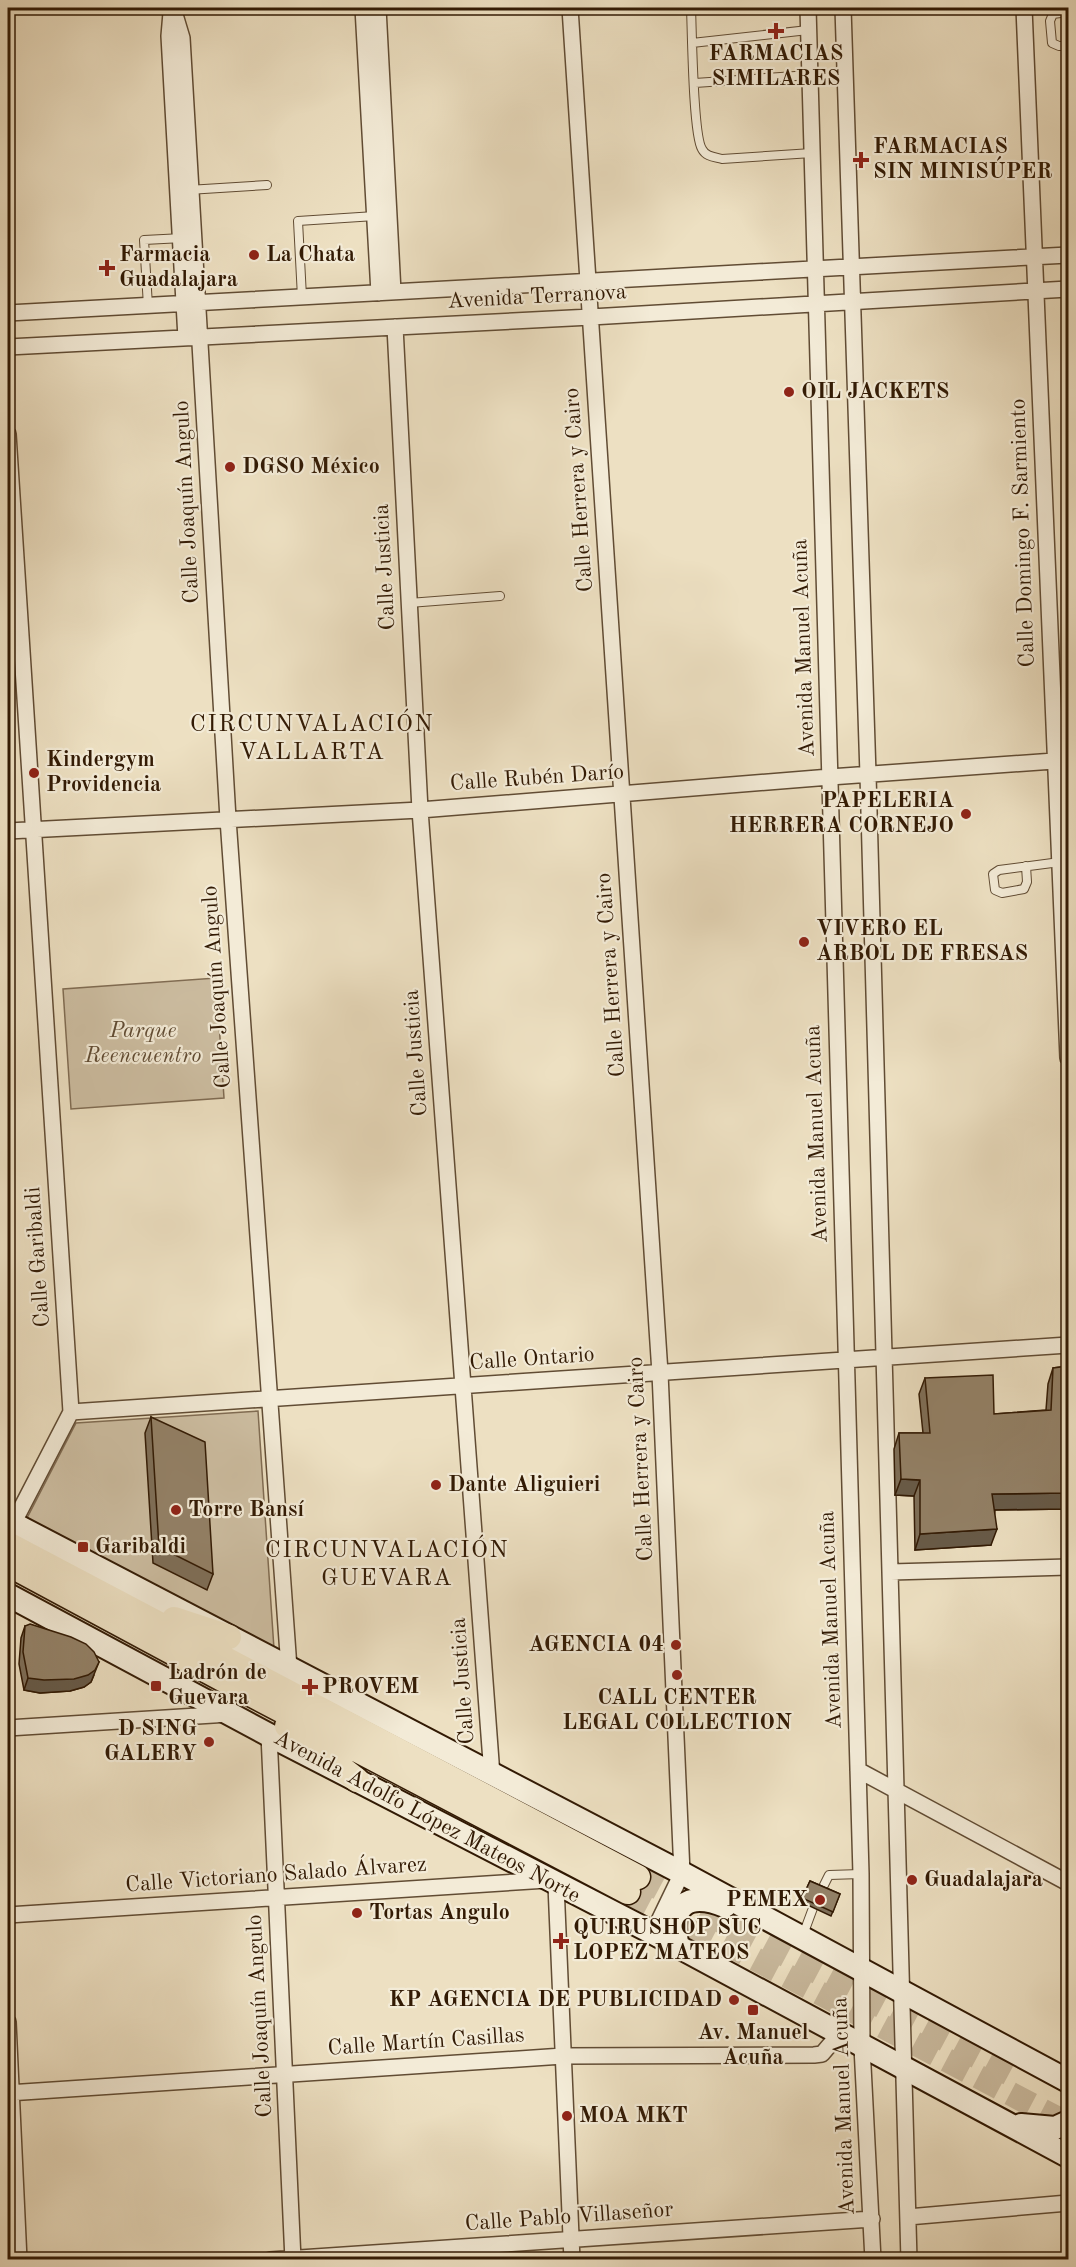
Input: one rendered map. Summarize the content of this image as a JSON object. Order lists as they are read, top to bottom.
{
  "streets": {
    "main road": ["Avenida Adolfo López Mateos Norte"],
    "street": [
      "Avenida Terranova",
      "Calle Herrera y Cairo",
      "Calle Joaquín Angulo",
      "Calle Domingo F. Sarmiento",
      "Calle Justicia",
      "Avenida Manuel Acuña",
      "Calle Rubén Darío",
      "Calle Garibaldi",
      "Calle Ontario",
      "Calle Victoriano Salado Álvarez",
      "Calle Martín Casillas",
      "Calle Pablo Villaseñor"
    ]
  },
  "crossings": [
    ["Avenida Terranova", "Calle Herrera y Cairo"],
    ["Avenida Terranova", "Calle Joaquín Angulo"],
    ["Avenida Terranova", "Calle Domingo F. Sarmiento"],
    ["Avenida Terranova", "Calle Justicia"],
    ["Avenida Terranova", "Avenida Manuel Acuña"],
    ["Calle Herrera y Cairo", "Calle Rubén Darío"],
    ["Calle Herrera y Cairo", "Calle Ontario"],
    ["Calle Herrera y Cairo", "Avenida Adolfo López Mateos Norte"],
    ["Calle Joaquín Angulo", "Calle Rubén Darío"],
    ["Calle Joaquín Angulo", "Calle Ontario"],
    ["Calle Joaquín Angulo", "Avenida Adolfo López Mateos Norte"],
    ["Calle Joaquín Angulo", "Calle Victoriano Salado Álvarez"],
    ["Calle Joaquín Angulo", "Calle Martín Casillas"],
    ["Calle Joaquín Angulo", "Calle Pablo Villaseñor"],
    ["Calle Domingo F. Sarmiento", "Calle Rubén Darío"],
    ["Calle Justicia", "Calle Rubén Darío"],
    ["Calle Justicia", "Calle Ontario"],
    ["Avenida Manuel Acuña", "Calle Rubén Darío"],
    ["Avenida Manuel Acuña", "Calle Ontario"],
    ["Avenida Manuel Acuña", "Avenida Adolfo López Mateos Norte"],
    ["Avenida Manuel Acuña", "Calle Pablo Villaseñor"],
    ["Calle Rubén Darío", "Calle Garibaldi"],
    ["Calle Garibaldi", "Calle Ontario"],
    ["Avenida Adolfo López Mateos Norte", "Calle Victoriano Salado Álvarez"],
    ["Avenida Adolfo López Mateos Norte", "Calle Martín Casillas"]
  ],
  "districts": ["CIRCUNVALACIÓN VALLARTA", "CIRCUNVALACIÓN GUEVARA"],
  "parks": ["Parque Reencuentro"],
  "places": {
    "health": [
      "FARMACIAS SIMILARES",
      "FARMACIAS SIN MINISÚPER",
      "Farmacia Guadalajara",
      "PROVEM",
      "QUIRUSHOP SUC LOPEZ MATEOS"
    ],
    "other": [
      "La Chata",
      "OIL JACKETS",
      "DGSO México",
      "Kindergym Providencia",
      "PAPELERIA HERRERA CORNEJO",
      "VIVERO EL ARBOL DE FRESAS",
      "Dante Aliguieri",
      "Torre Bansí",
      "AGENCIA 04",
      "CALL CENTER LEGAL COLLECTION",
      "D SING GALERY",
      "Guadalajara",
      "PEMEX",
      "Tortas Angulo",
      "KP AGENCIA DE PUBLICIDAD",
      "MOA MKT"
    ],
    "transit": ["Garibaldi", "Ladrón de Guevara", "Av. Manuel Acuña"]
  }
}
